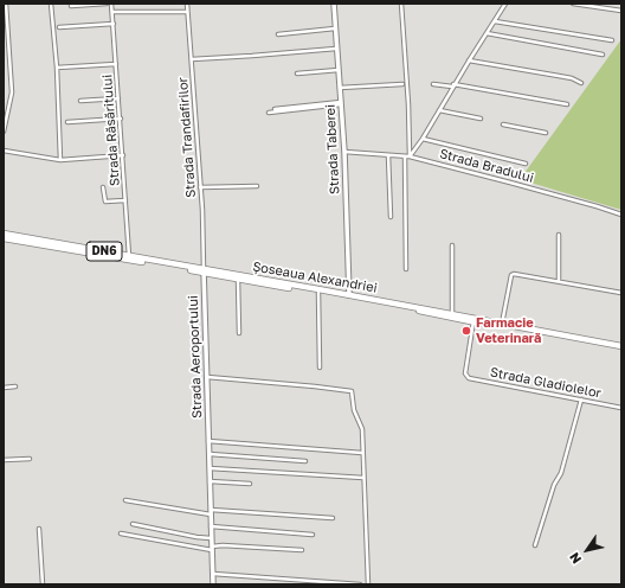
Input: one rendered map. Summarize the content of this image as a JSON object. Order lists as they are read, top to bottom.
{
  "streets": {
    "highway": ["DN6", "Șoseaua Alexandriei"],
    "street": [
      "Strada Răsăritului",
      "Strada Trandafirilor",
      "Strada Taberei",
      "Strada Bradului",
      "Strada Aeroportului",
      "Strada Gladiolelor"
    ]
  },
  "crossings": [
    ["Strada Răsăritului", "Șoseaua Alexandriei"],
    ["Strada Trandafirilor", "Șoseaua Alexandriei"],
    ["Strada Trandafirilor", "Strada Aeroportului"],
    ["Strada Taberei", "Strada Bradului"],
    ["Strada Taberei", "Șoseaua Alexandriei"],
    ["Șoseaua Alexandriei", "Strada Aeroportului"],
    ["Șoseaua Alexandriei", "Strada Gladiolelor"]
  ],
  "places": ["Farmacie Veterinară"],
  "north": "bottom left"
}
